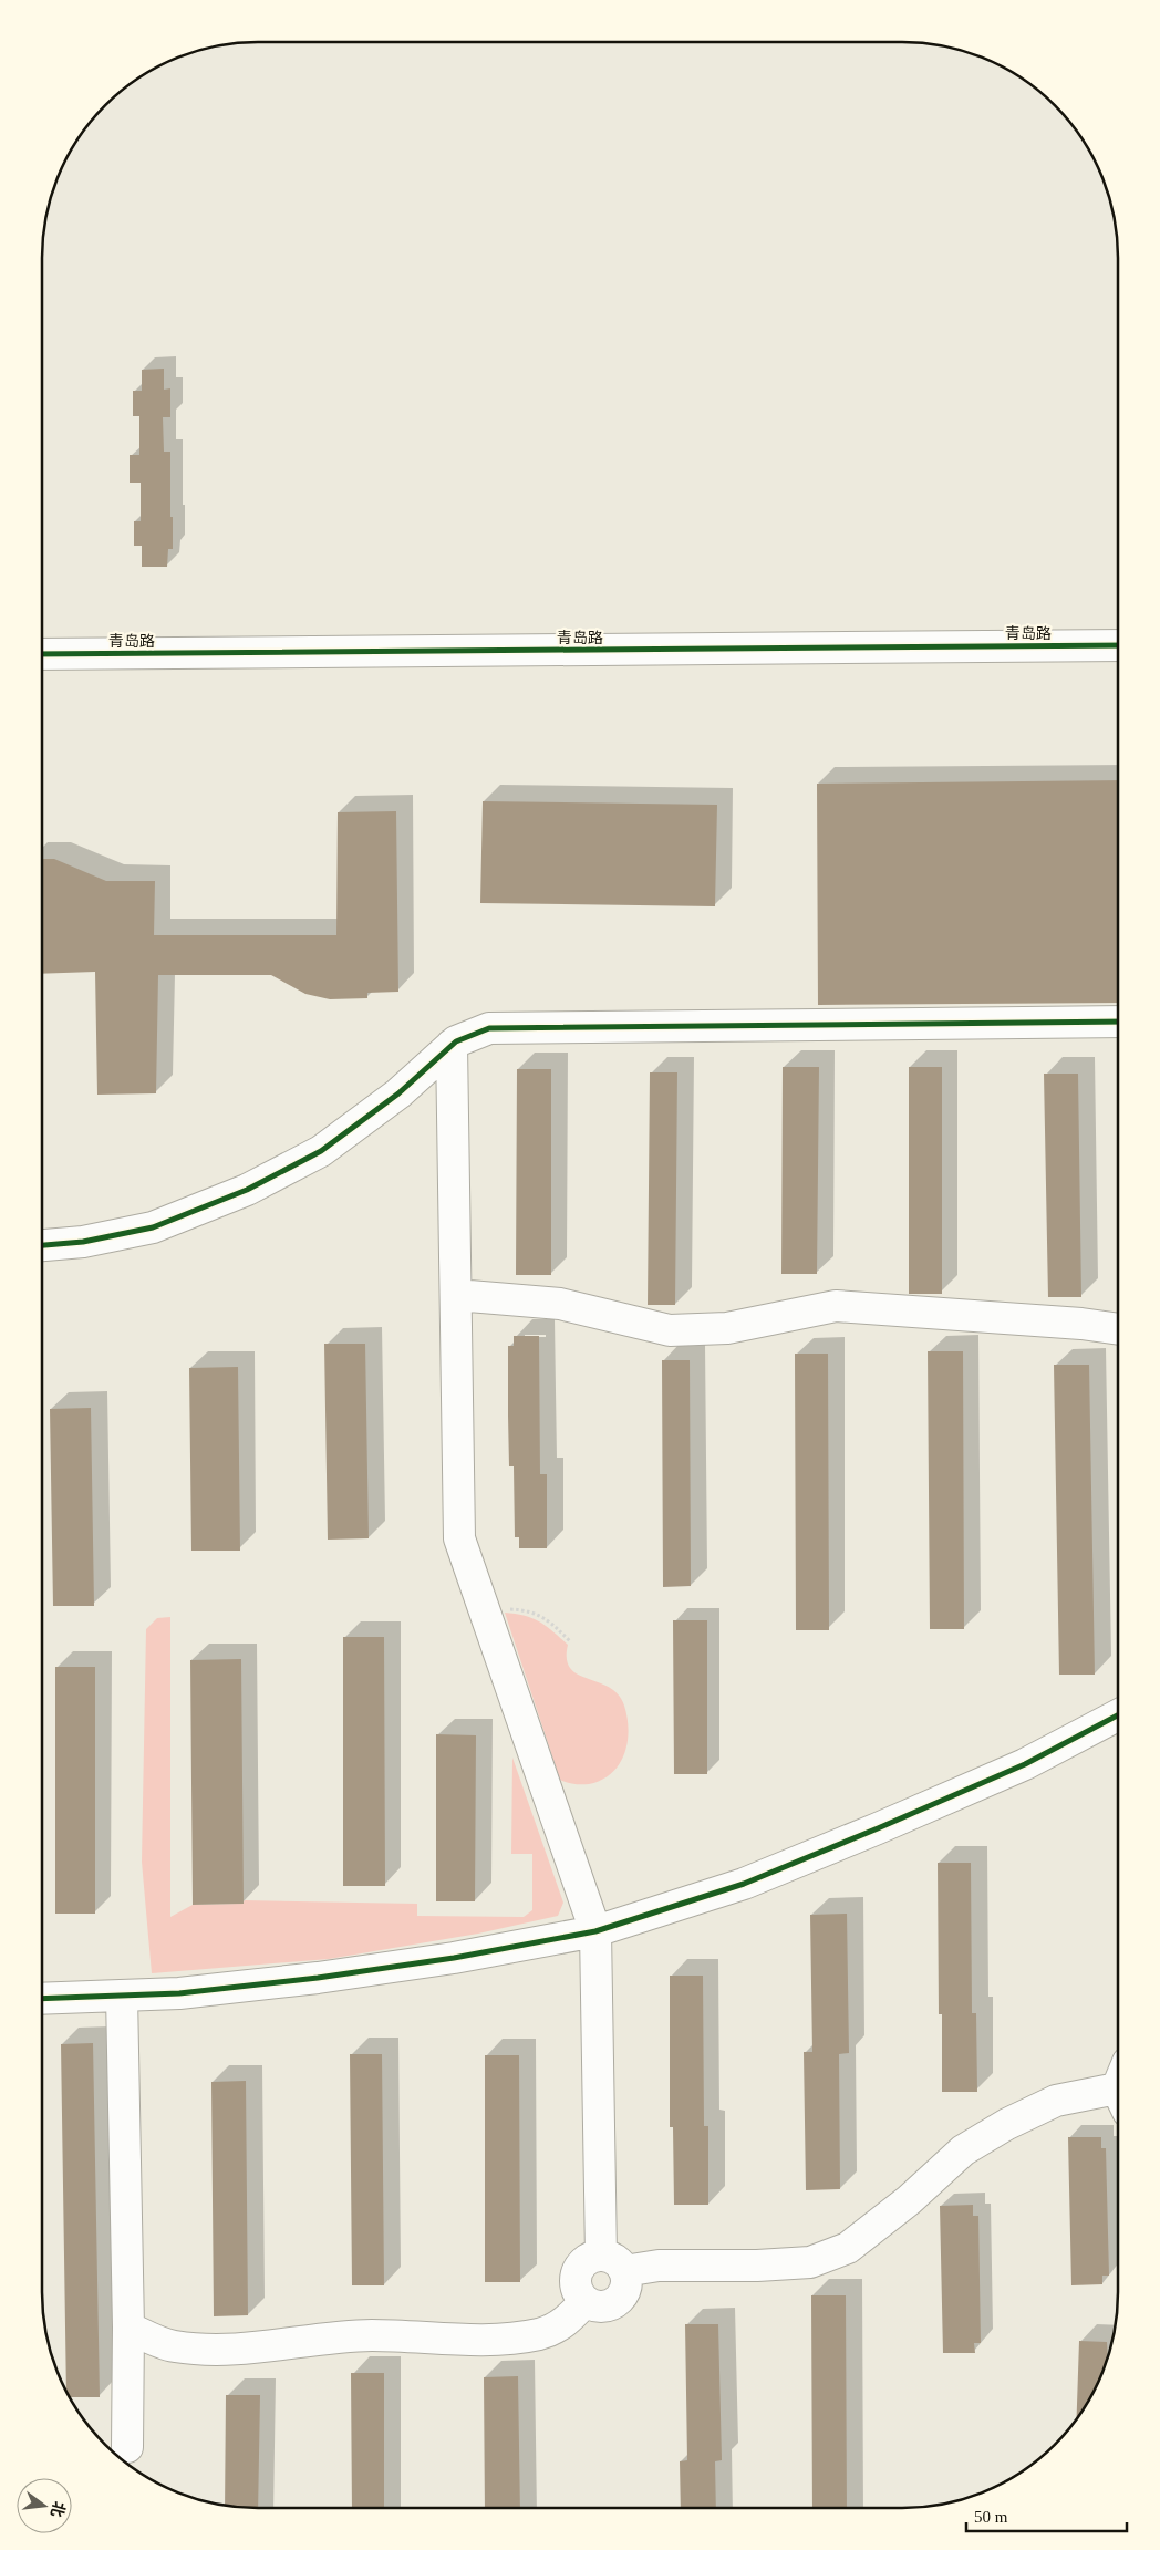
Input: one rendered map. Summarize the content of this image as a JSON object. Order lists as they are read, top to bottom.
{
  "streets": {
    "street": ["青岛路"]
  },
  "scale_bar": "50 m",
  "north": "right"
}
